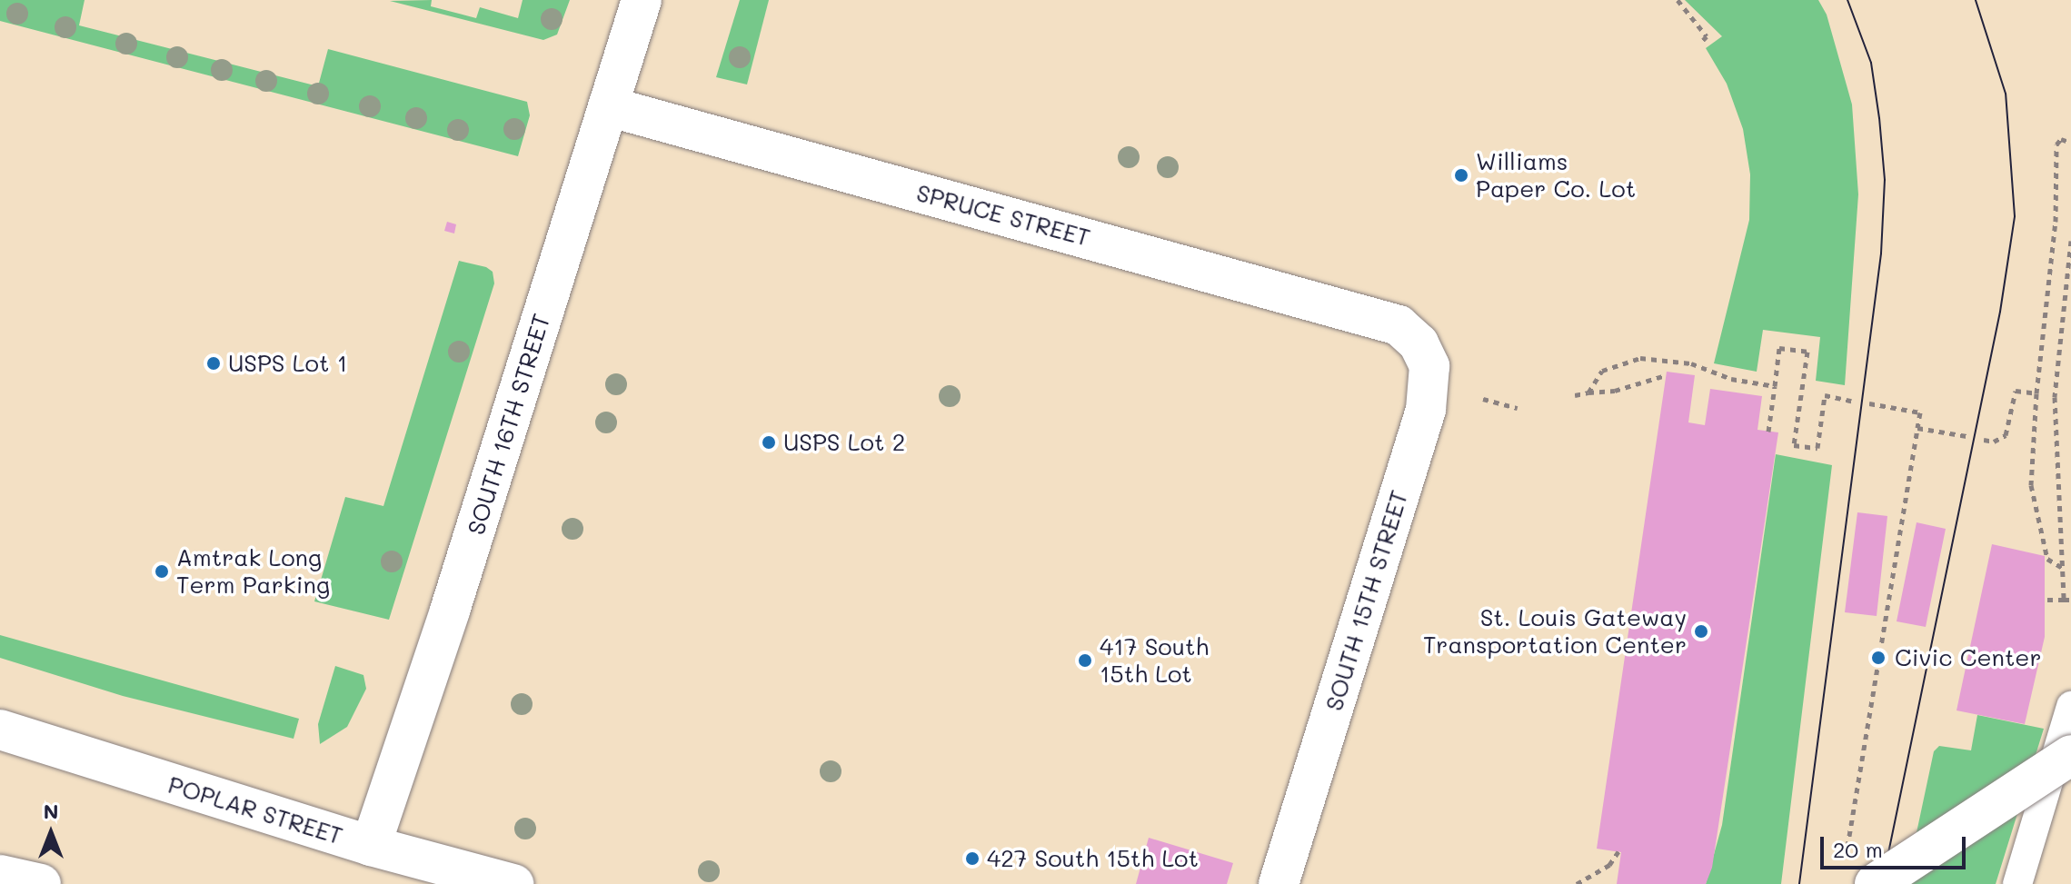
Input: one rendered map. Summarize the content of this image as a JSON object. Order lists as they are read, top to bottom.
{
  "streets": {
    "main road": [
      "SPRUCE STREET",
      "SOUTH 16TH STREET",
      "SOUTH 15TH STREET",
      "POPLAR STREET"
    ]
  },
  "crossings": [
    ["SPRUCE STREET", "SOUTH 16TH STREET"],
    ["SPRUCE STREET", "SOUTH 15TH STREET"],
    ["SOUTH 16TH STREET", "POPLAR STREET"]
  ],
  "places": [
    "Williams Paper Co. Lot",
    "USPS Lot 1",
    "USPS Lot 2",
    "Amtrak Long Term Parking",
    "St. Louis Gateway Transportation Center",
    "Civic Center",
    "417 South 15th Lot",
    "427 South 15th Lot"
  ],
  "scale_bar": "20 m",
  "north": "top"
}
